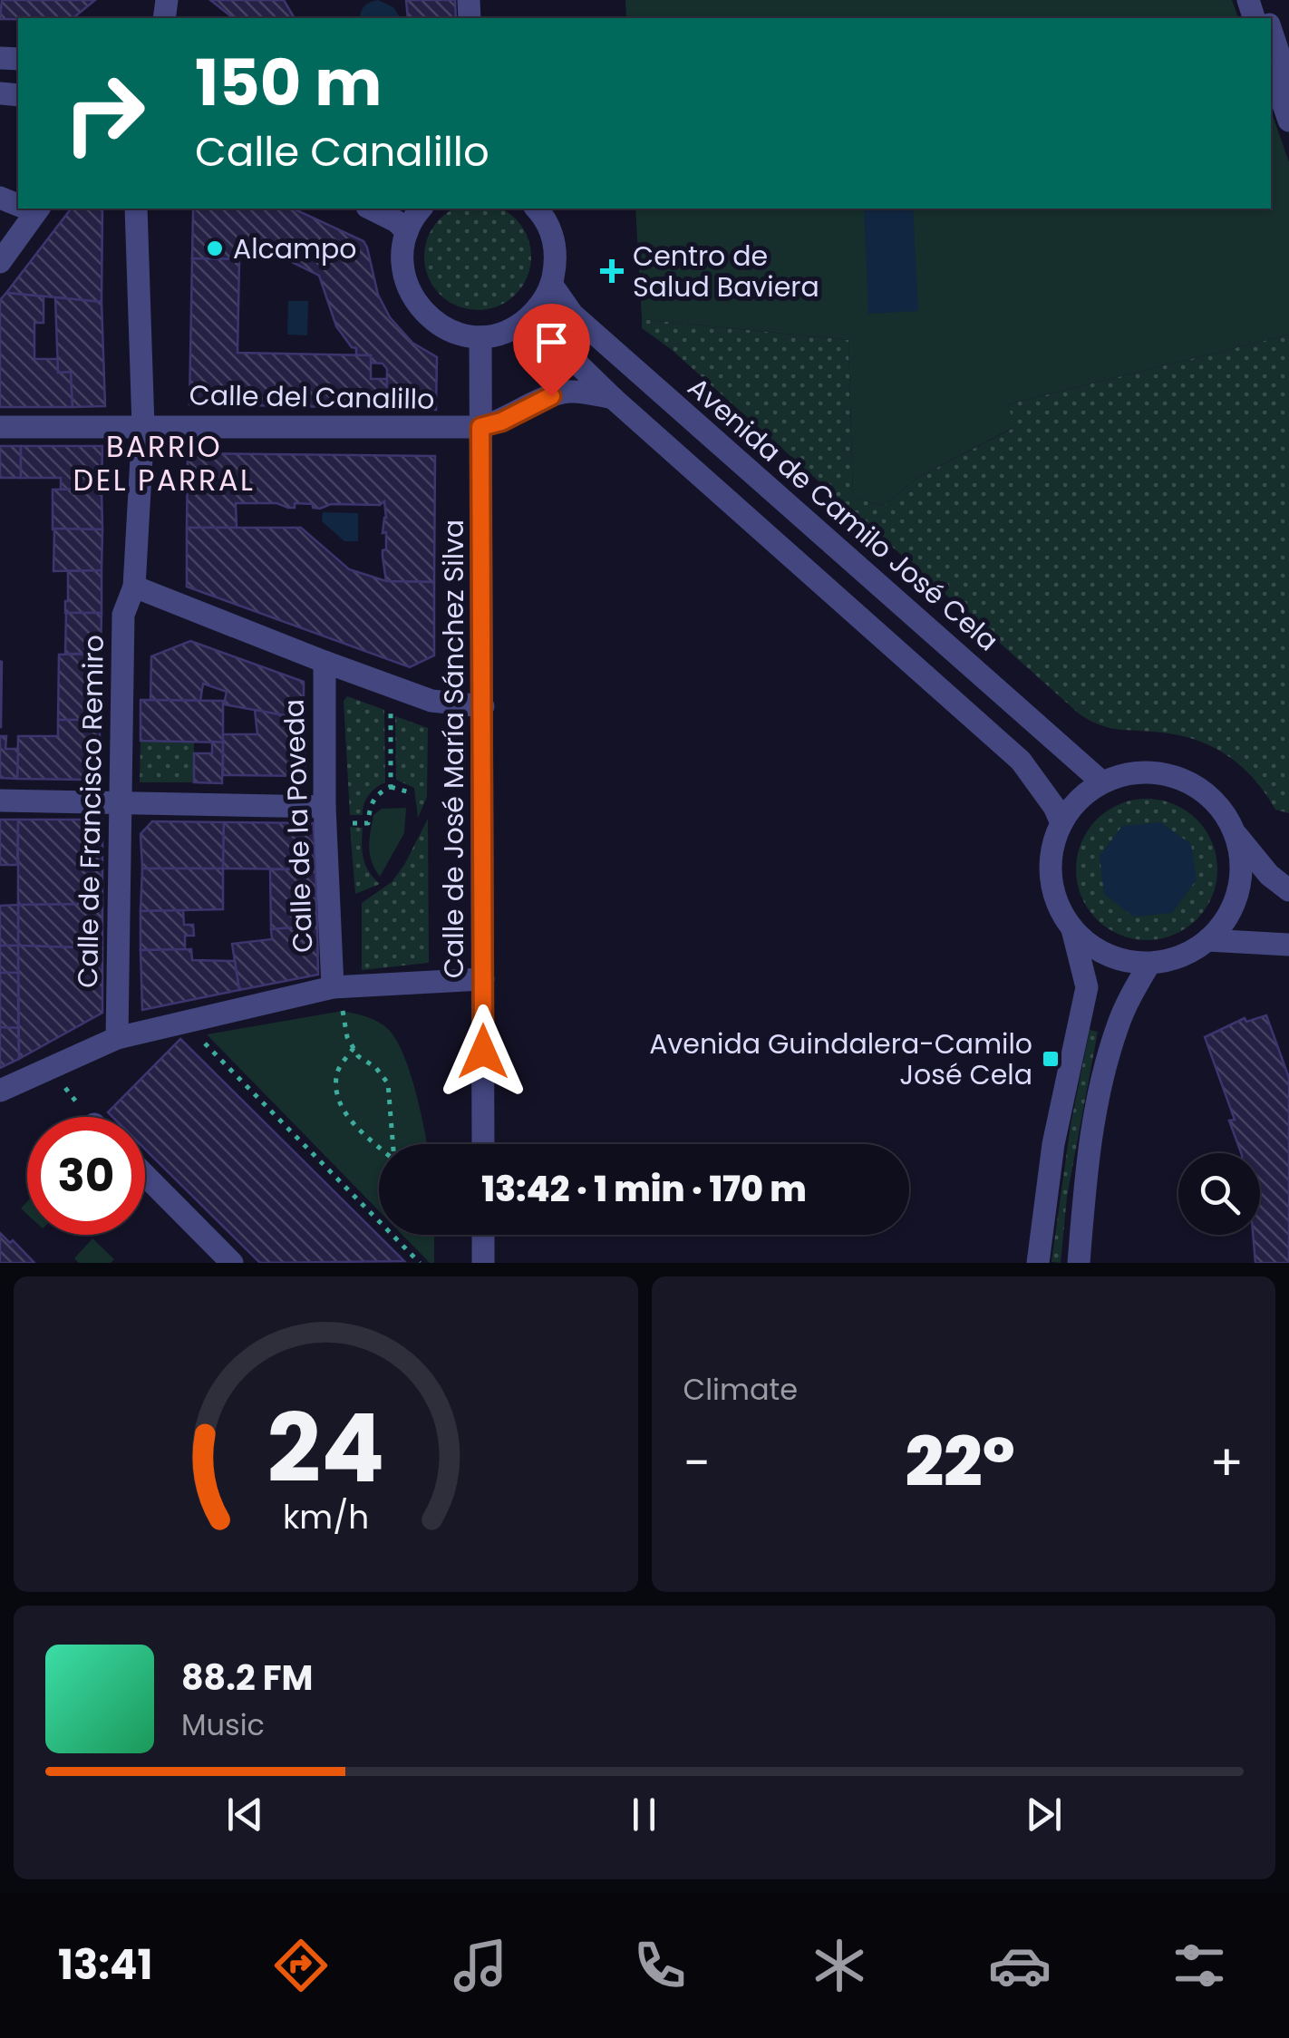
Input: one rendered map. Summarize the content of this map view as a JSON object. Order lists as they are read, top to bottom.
{
  "streets": {
    "street": [
      "Calle del Canalillo",
      "Avenida de Camilo José Cela",
      "Calle de José María Sánchez Silva",
      "Calle de Francisco Remiro",
      "Calle de la Poveda"
    ]
  },
  "crossings": [
    ["Calle del Canalillo", "Calle de José María Sánchez Silva"],
    ["Calle del Canalillo", "Calle de Francisco Remiro"]
  ],
  "districts": ["BARRIO DEL PARRAL"],
  "places": {
    "other": ["Alcampo"],
    "health": ["Centro de Salud Baviera"],
    "transit": ["Avenida Guindalera-Camilo José Cela"]
  },
  "page": {
    "turn": ["150 m", "Calle Canalillo"],
    "limit": "30",
    "trip": "13:42 · 1 min · 170 m",
    "tile": "Climate",
    "heat": ["−", "22°", "+"],
    "song": ["88.2 FM", "Music"],
    "tabs": "13:41",
    "gauge": ["24", "km/h"]
  }
}
